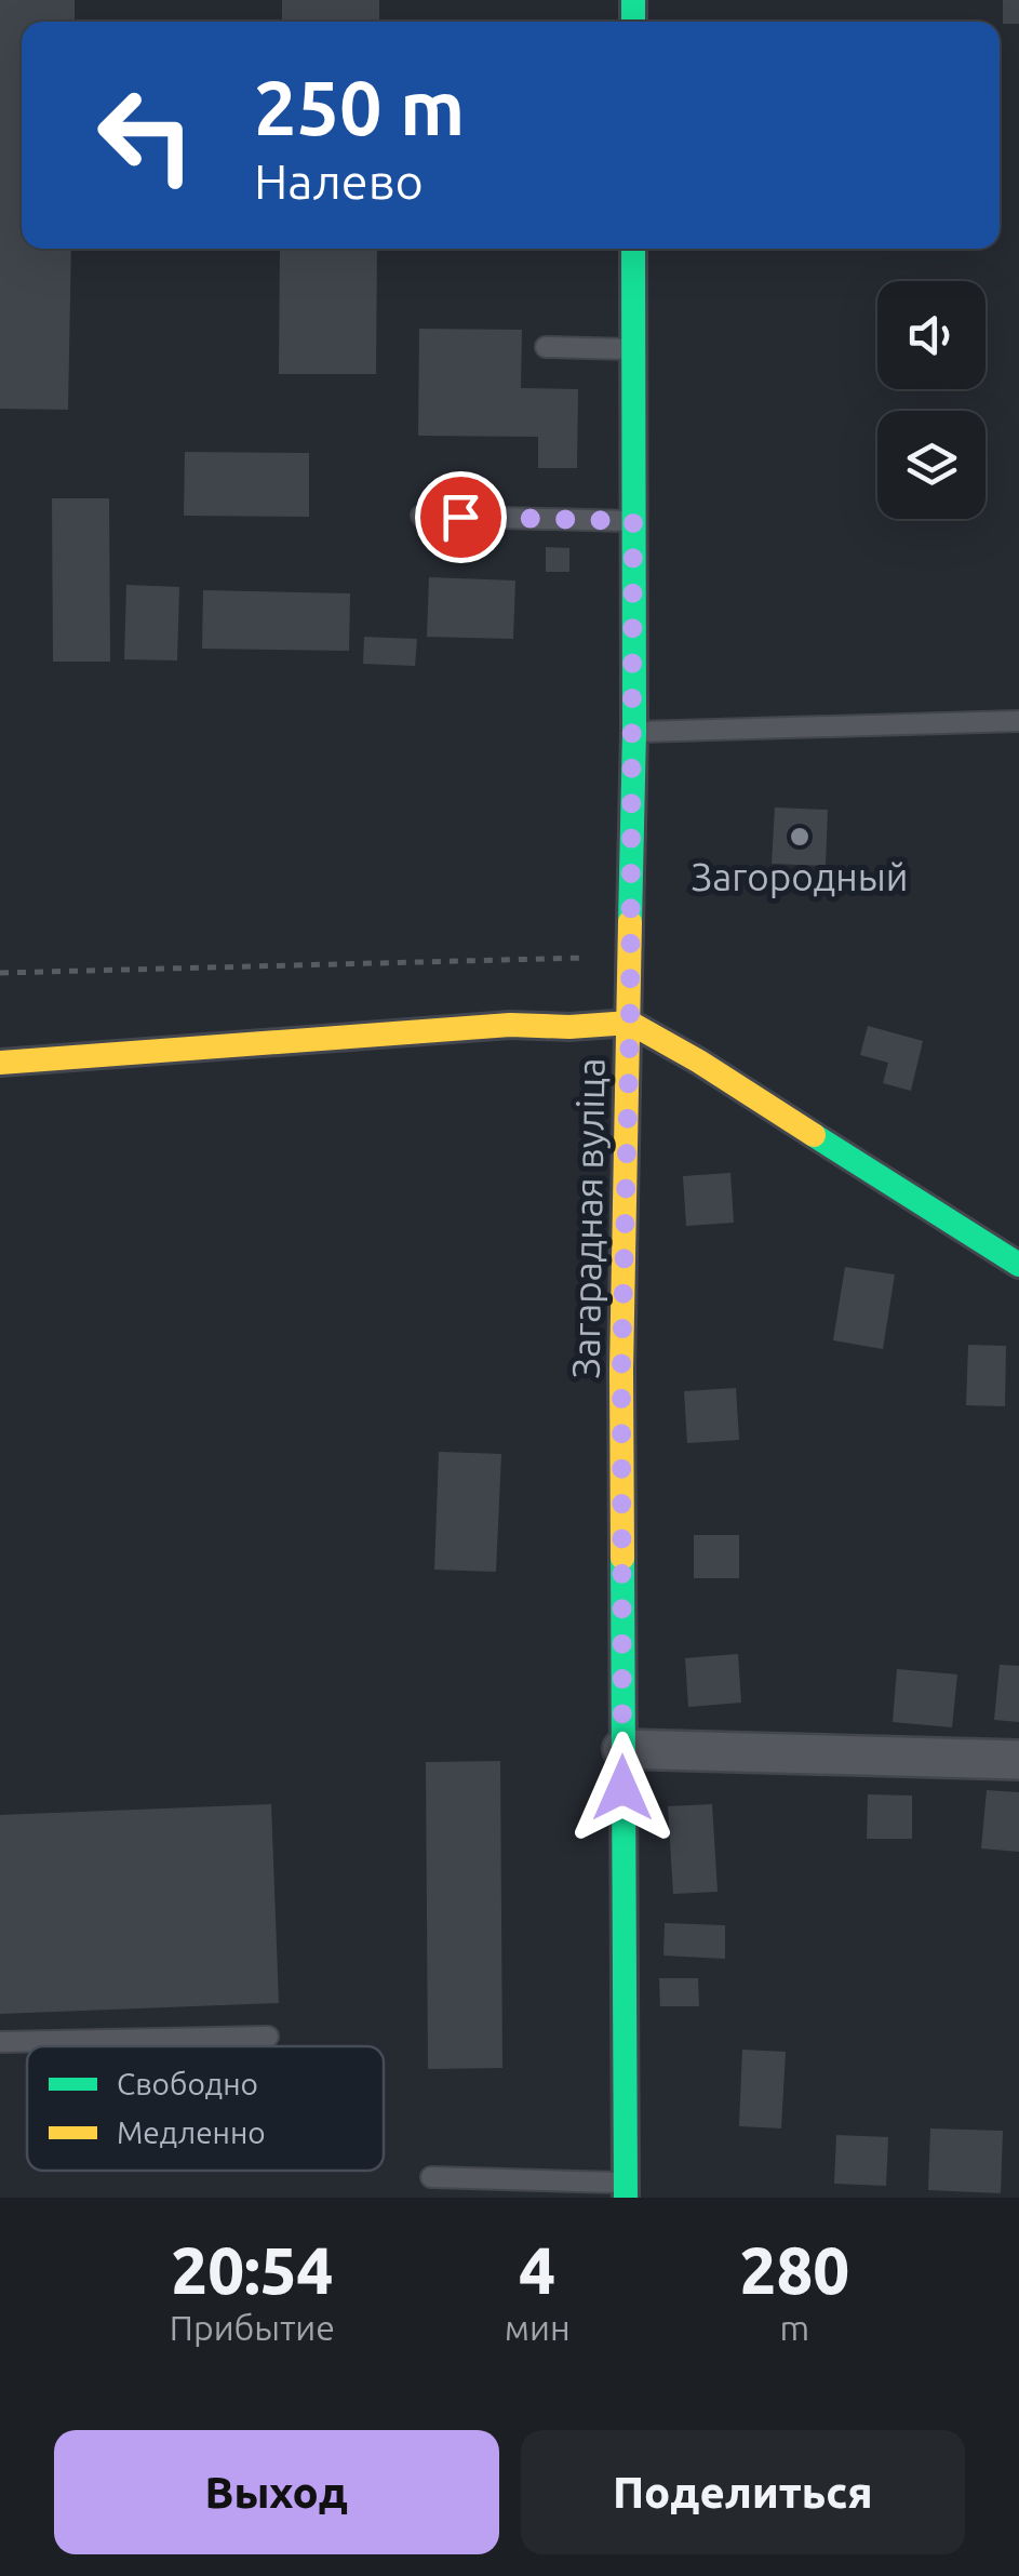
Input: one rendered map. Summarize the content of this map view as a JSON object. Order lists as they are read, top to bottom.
{
  "streets": {
    "main road": ["Загарадная вуліца"]
  },
  "places": ["Загородный"],
  "legend": ["Свободно", "Медленно"],
  "page": {
    "turn": ["250 m", "Налево"],
    "eta": [
      "20:54",
      "Прибытие",
      "4",
      "мин",
      "280",
      "m"
    ],
    "buttons": ["Выход", "Поделиться"]
  }
}
